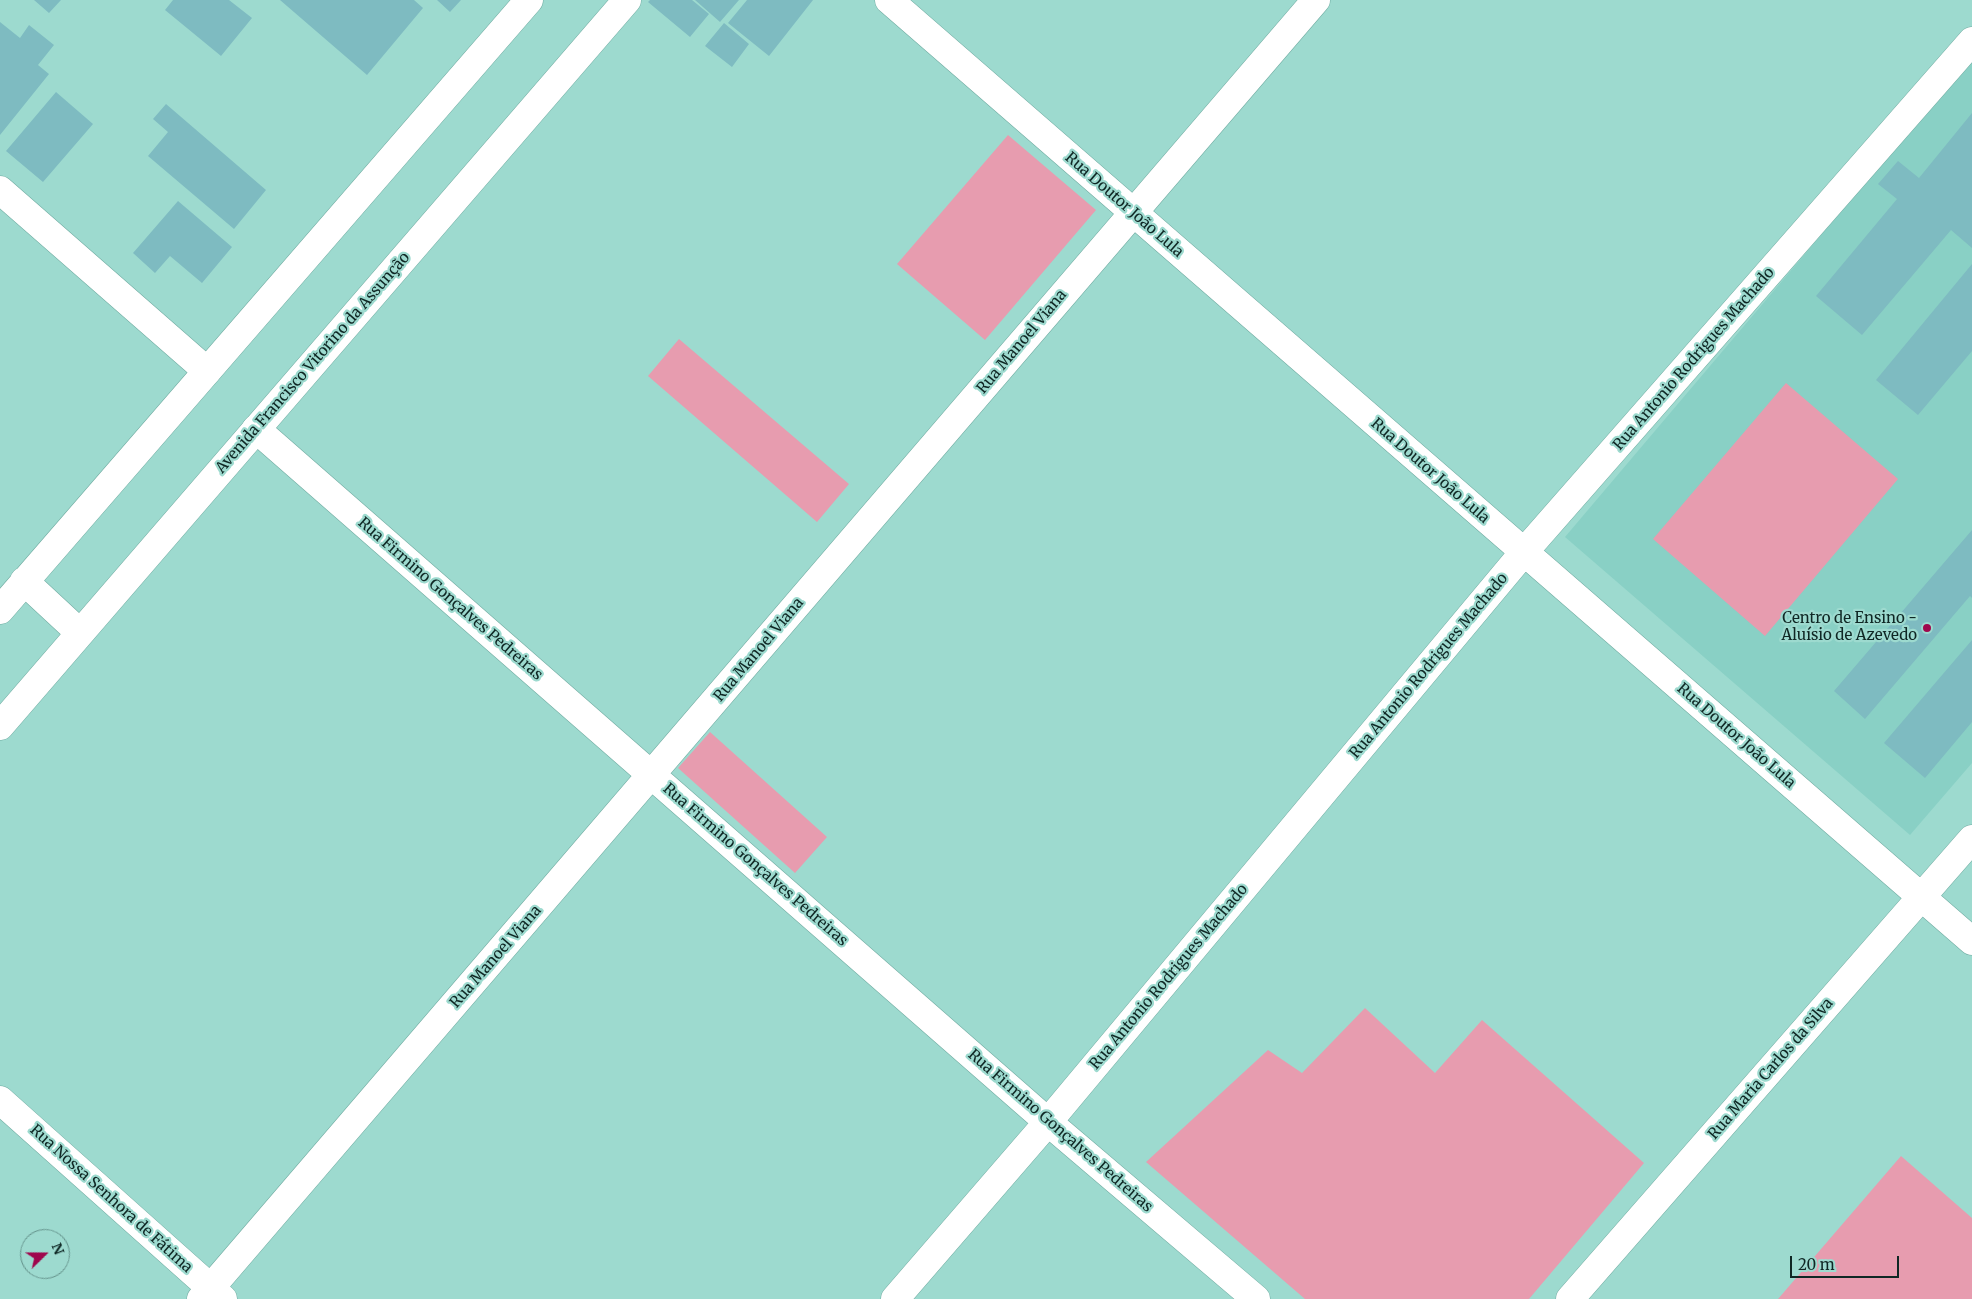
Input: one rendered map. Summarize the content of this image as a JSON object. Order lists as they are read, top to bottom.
{
  "streets": {
    "street": [
      "Rua Doutor João Lula",
      "Rua Manoel Viana",
      "Rua Antonio Rodrigues Machado",
      "Avenida Francisco Vitorino da Assunção",
      "Rua Firmino Gonçalves Pedreiras",
      "Rua Maria Carlos da Silva",
      "Rua Nossa Senhora de Fátima"
    ]
  },
  "crossings": [
    ["Rua Doutor João Lula", "Rua Manoel Viana"],
    ["Rua Doutor João Lula", "Rua Antonio Rodrigues Machado"],
    ["Rua Doutor João Lula", "Rua Maria Carlos da Silva"],
    ["Rua Manoel Viana", "Rua Firmino Gonçalves Pedreiras"],
    ["Rua Manoel Viana", "Rua Nossa Senhora de Fátima"],
    ["Rua Antonio Rodrigues Machado", "Rua Firmino Gonçalves Pedreiras"],
    ["Avenida Francisco Vitorino da Assunção", "Rua Firmino Gonçalves Pedreiras"]
  ],
  "places": ["Centro de Ensino - Aluísio de Azevedo"],
  "scale_bar": "20 m",
  "north": "right"
}
